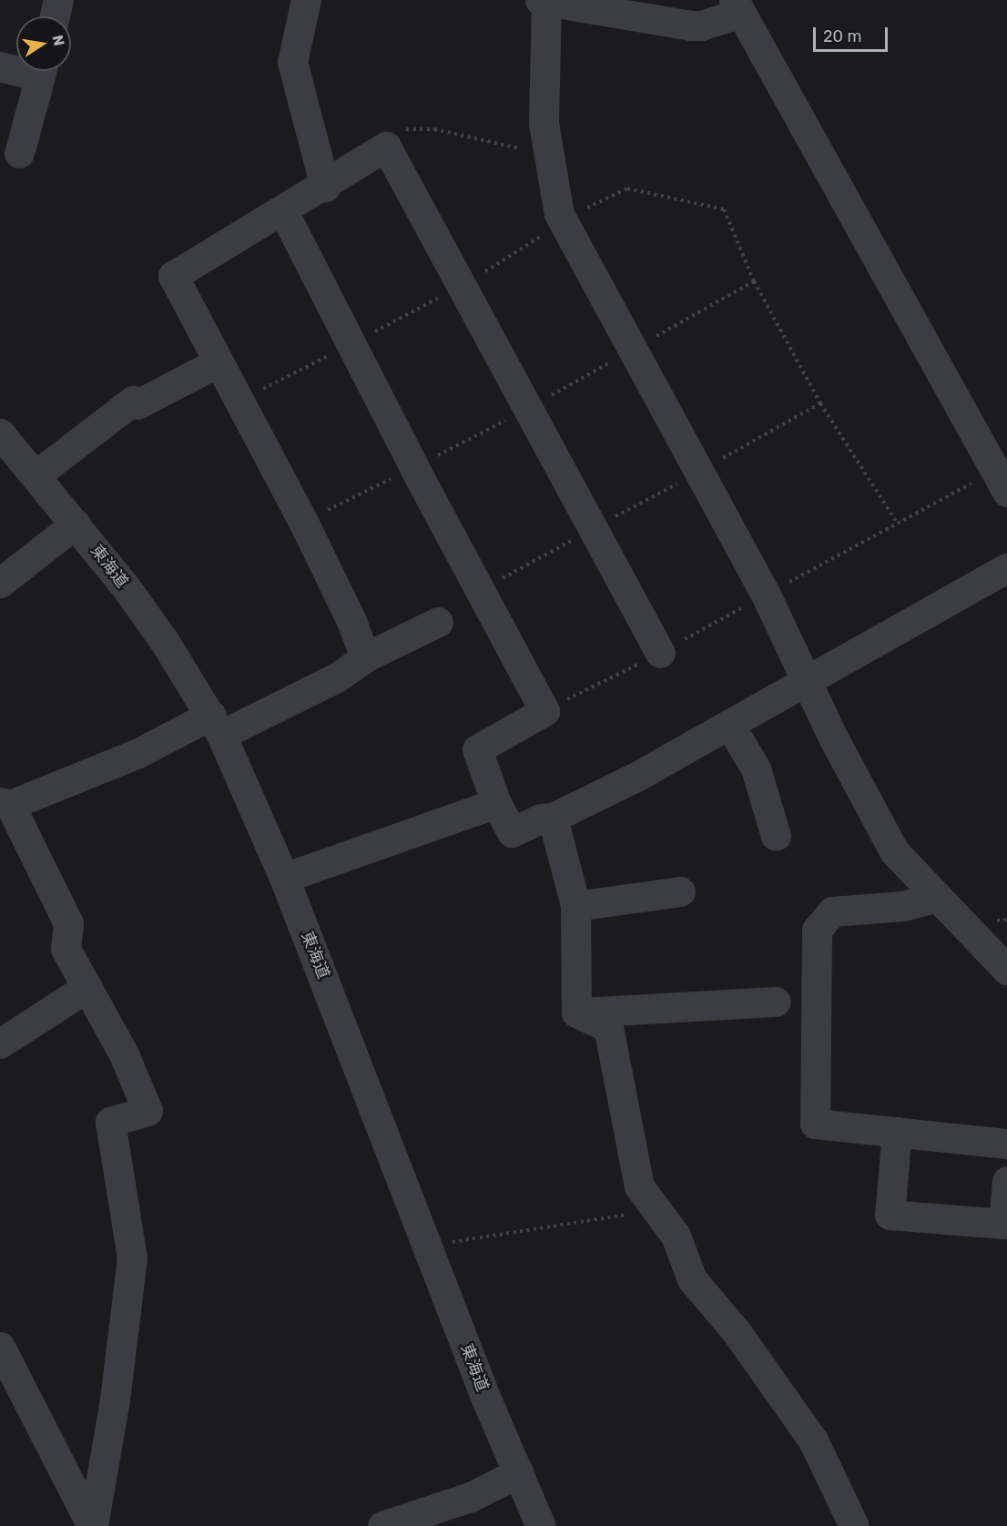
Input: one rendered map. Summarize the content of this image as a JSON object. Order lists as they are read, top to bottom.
{
  "streets": {
    "street": ["東海道"]
  },
  "scale_bar": "20 m",
  "north": "right"
}
